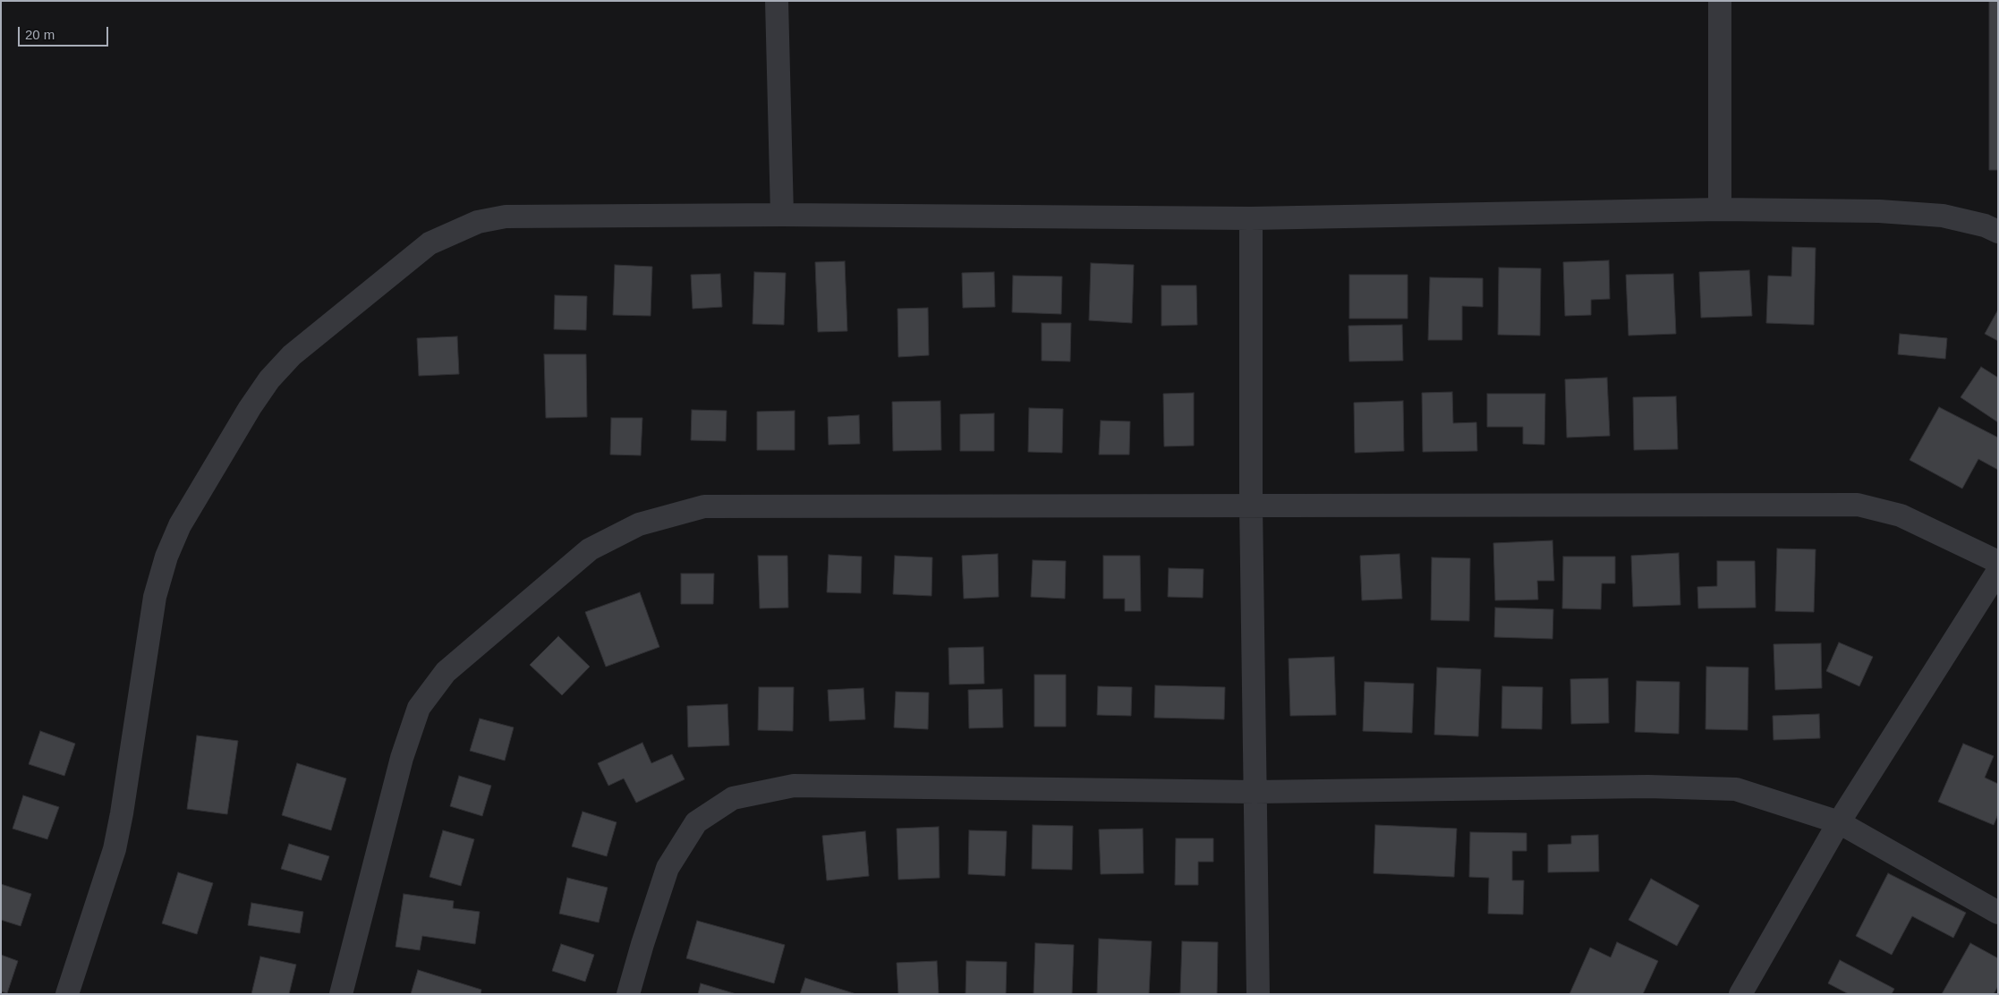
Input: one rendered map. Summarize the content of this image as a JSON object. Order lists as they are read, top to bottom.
{
  "scale_bar": "20 m"
}
